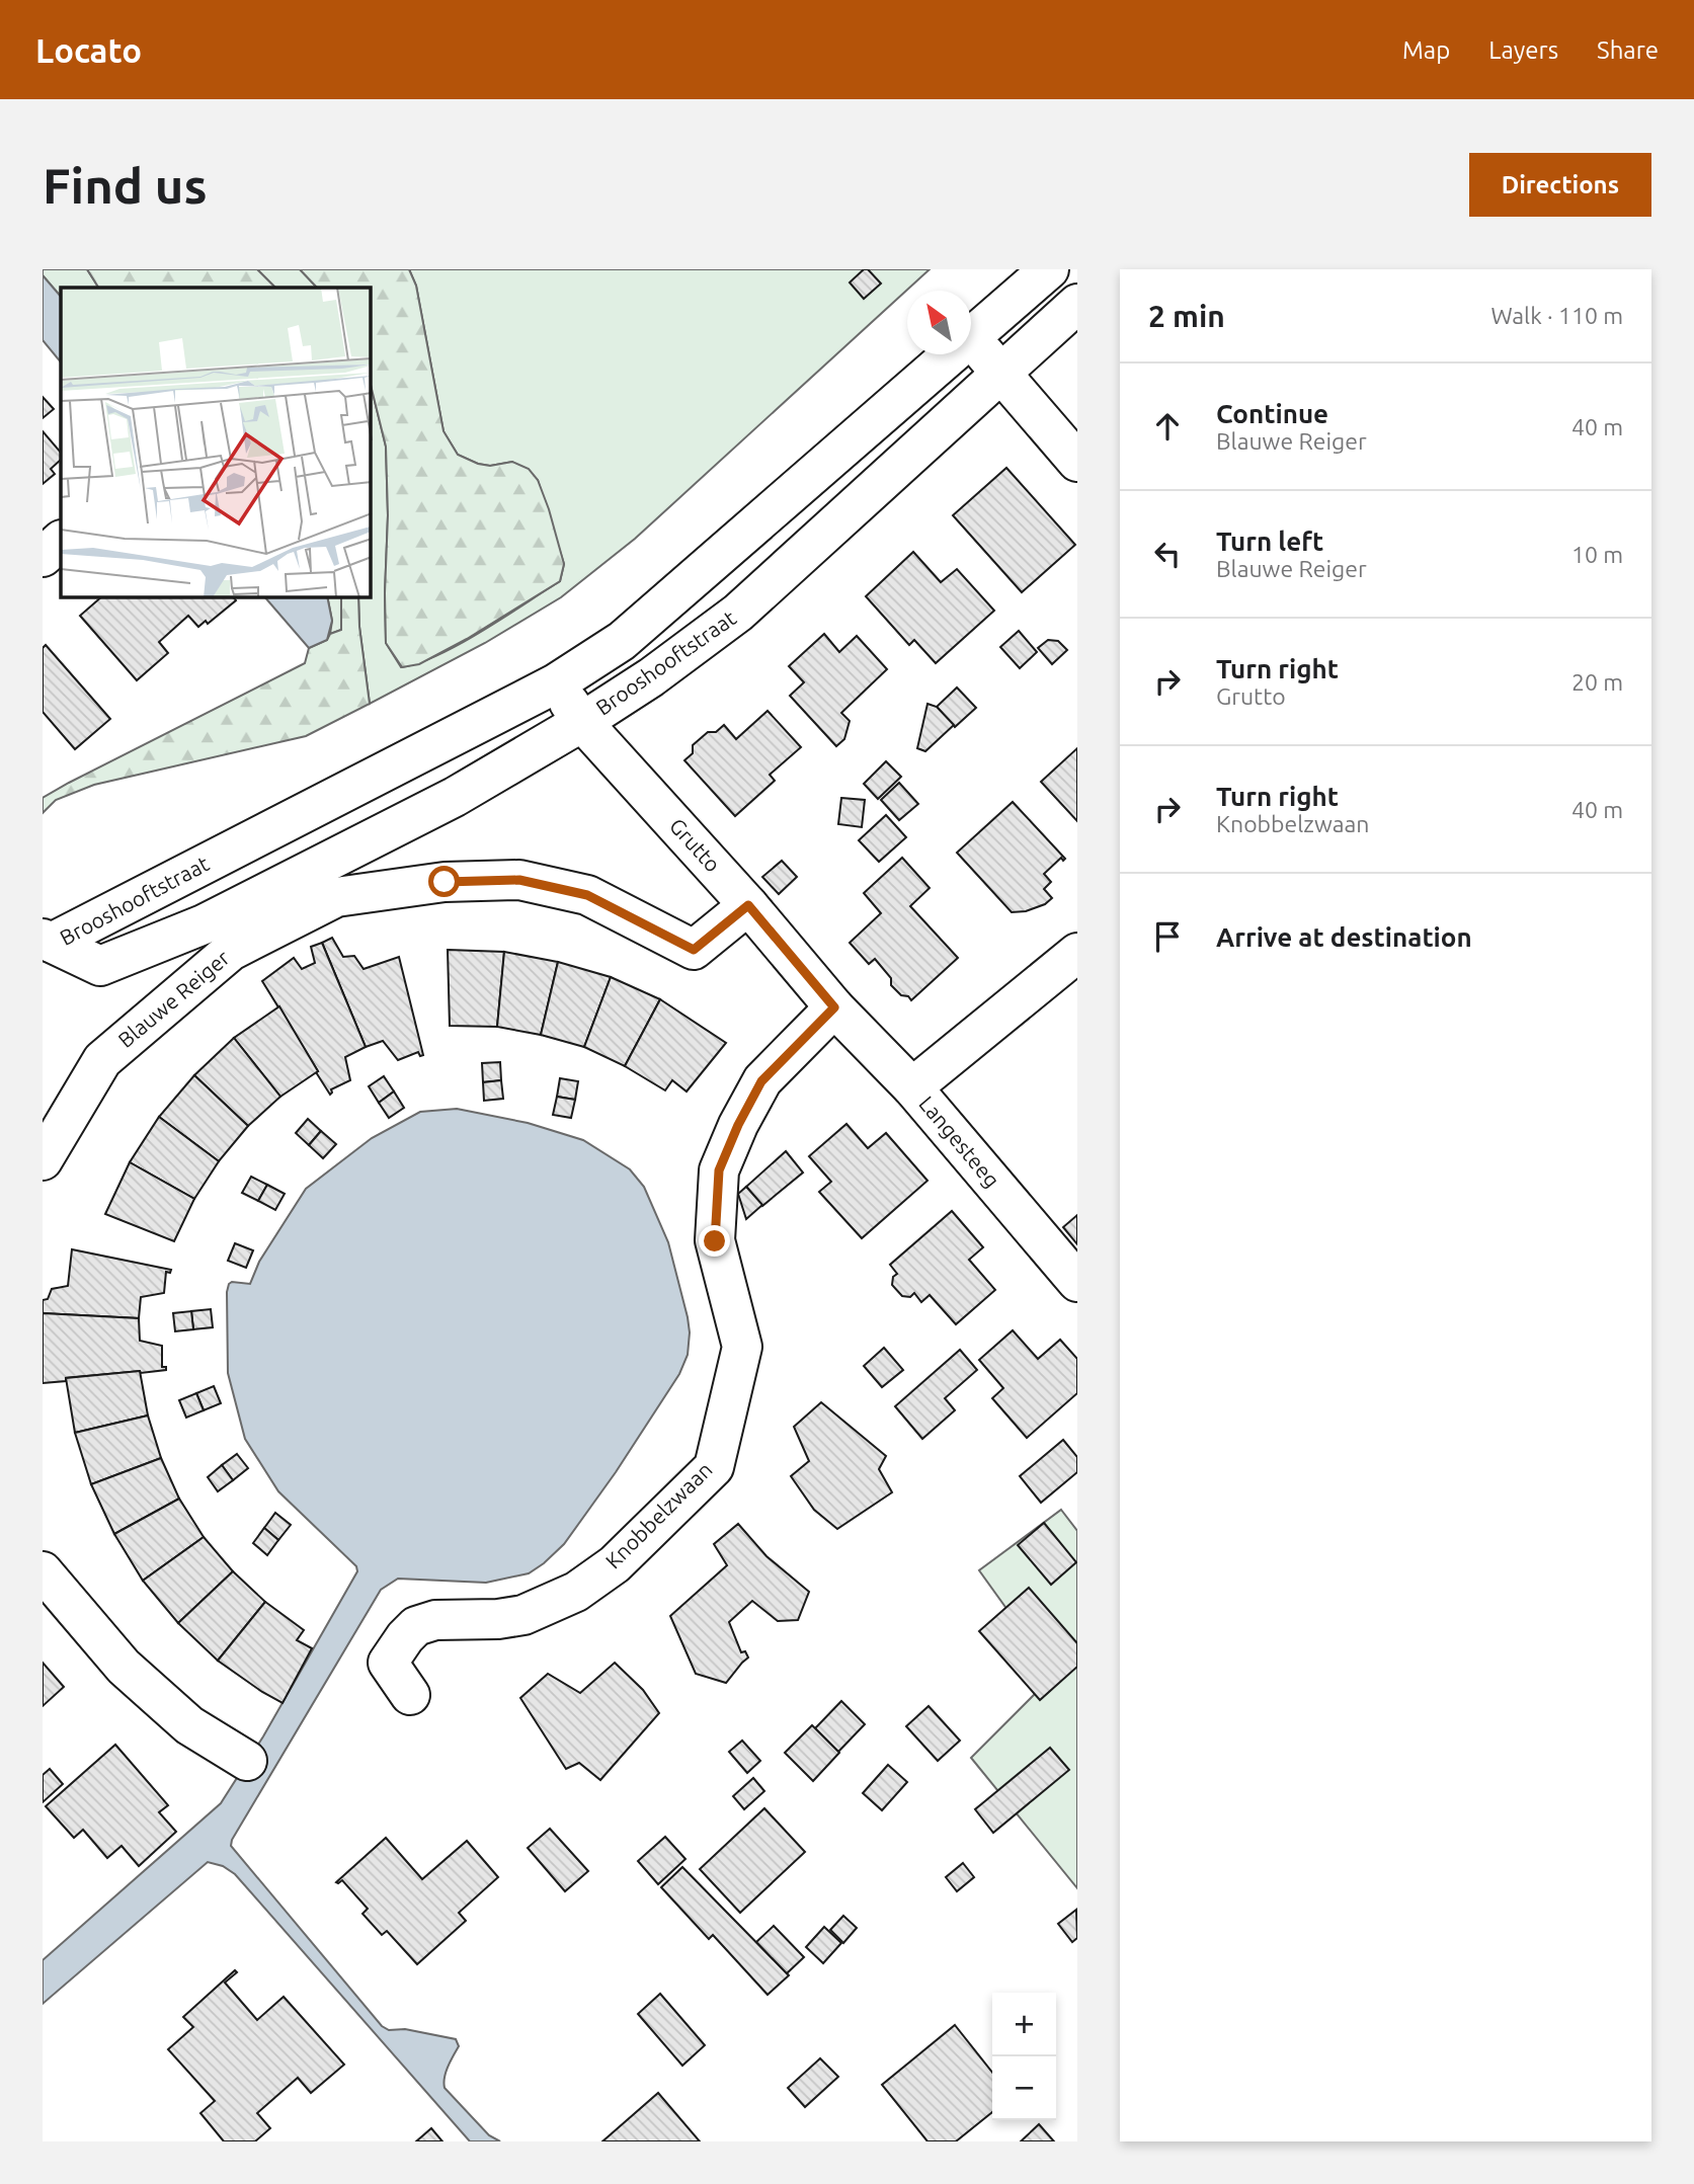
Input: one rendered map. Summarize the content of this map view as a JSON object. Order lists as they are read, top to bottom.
{
  "streets": {
    "street": [
      "Brooshooftstraat",
      "Grutto",
      "Blauwe Reiger",
      "Langesteeg",
      "Knobbelzwaan"
    ]
  },
  "crossings": [
    ["Brooshooftstraat", "Grutto"],
    ["Grutto", "Blauwe Reiger"],
    ["Grutto", "Langesteeg"],
    ["Grutto", "Knobbelzwaan"],
    ["Langesteeg", "Knobbelzwaan"]
  ],
  "north": "top left",
  "page": {
    "header": "Locato",
    "nav": ["Map", "Layers", "Share"],
    "buttons": "Directions",
    "title": "Find us",
    "heading": ["2 min", "Walk · 110 m"],
    "list": [
      ["Continue", "Blauwe Reiger", "40 m"],
      ["Turn left", "Blauwe Reiger", "10 m"],
      ["Turn right", "Grutto", "20 m"],
      ["Turn right", "Knobbelzwaan", "40 m"],
      "Arrive at destination"
    ],
    "map_buttons": ["+", "−"]
  }
}
